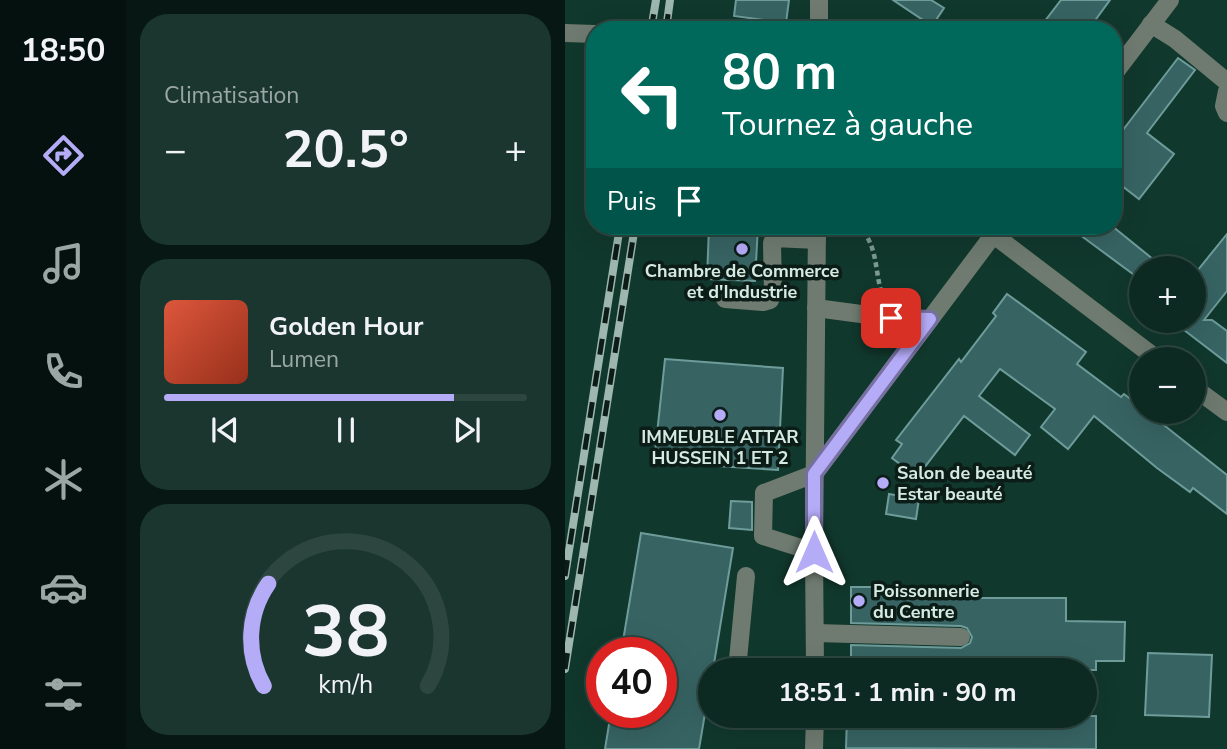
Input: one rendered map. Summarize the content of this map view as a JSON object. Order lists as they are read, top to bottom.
{
  "places": [
    "Chambre de Commerce et d'Industrie",
    "IMMEUBLE ATTAR HUSSEIN 1 ET 2",
    "Salon de beauté Estar beauté",
    "Poissonnerie du Centre"
  ],
  "page": {
    "tabs": "18:50",
    "tile": "Climatisation",
    "turn": ["80 m", "Tournez à gauche"],
    "heat": ["−", "20.5°", "+"],
    "then": "Puis",
    "map_buttons": ["+", "−"],
    "song": ["Golden Hour", "Lumen"],
    "limit": "40",
    "trip": "18:51 · 1 min · 90 m",
    "gauge": ["38", "km/h"]
  }
}
